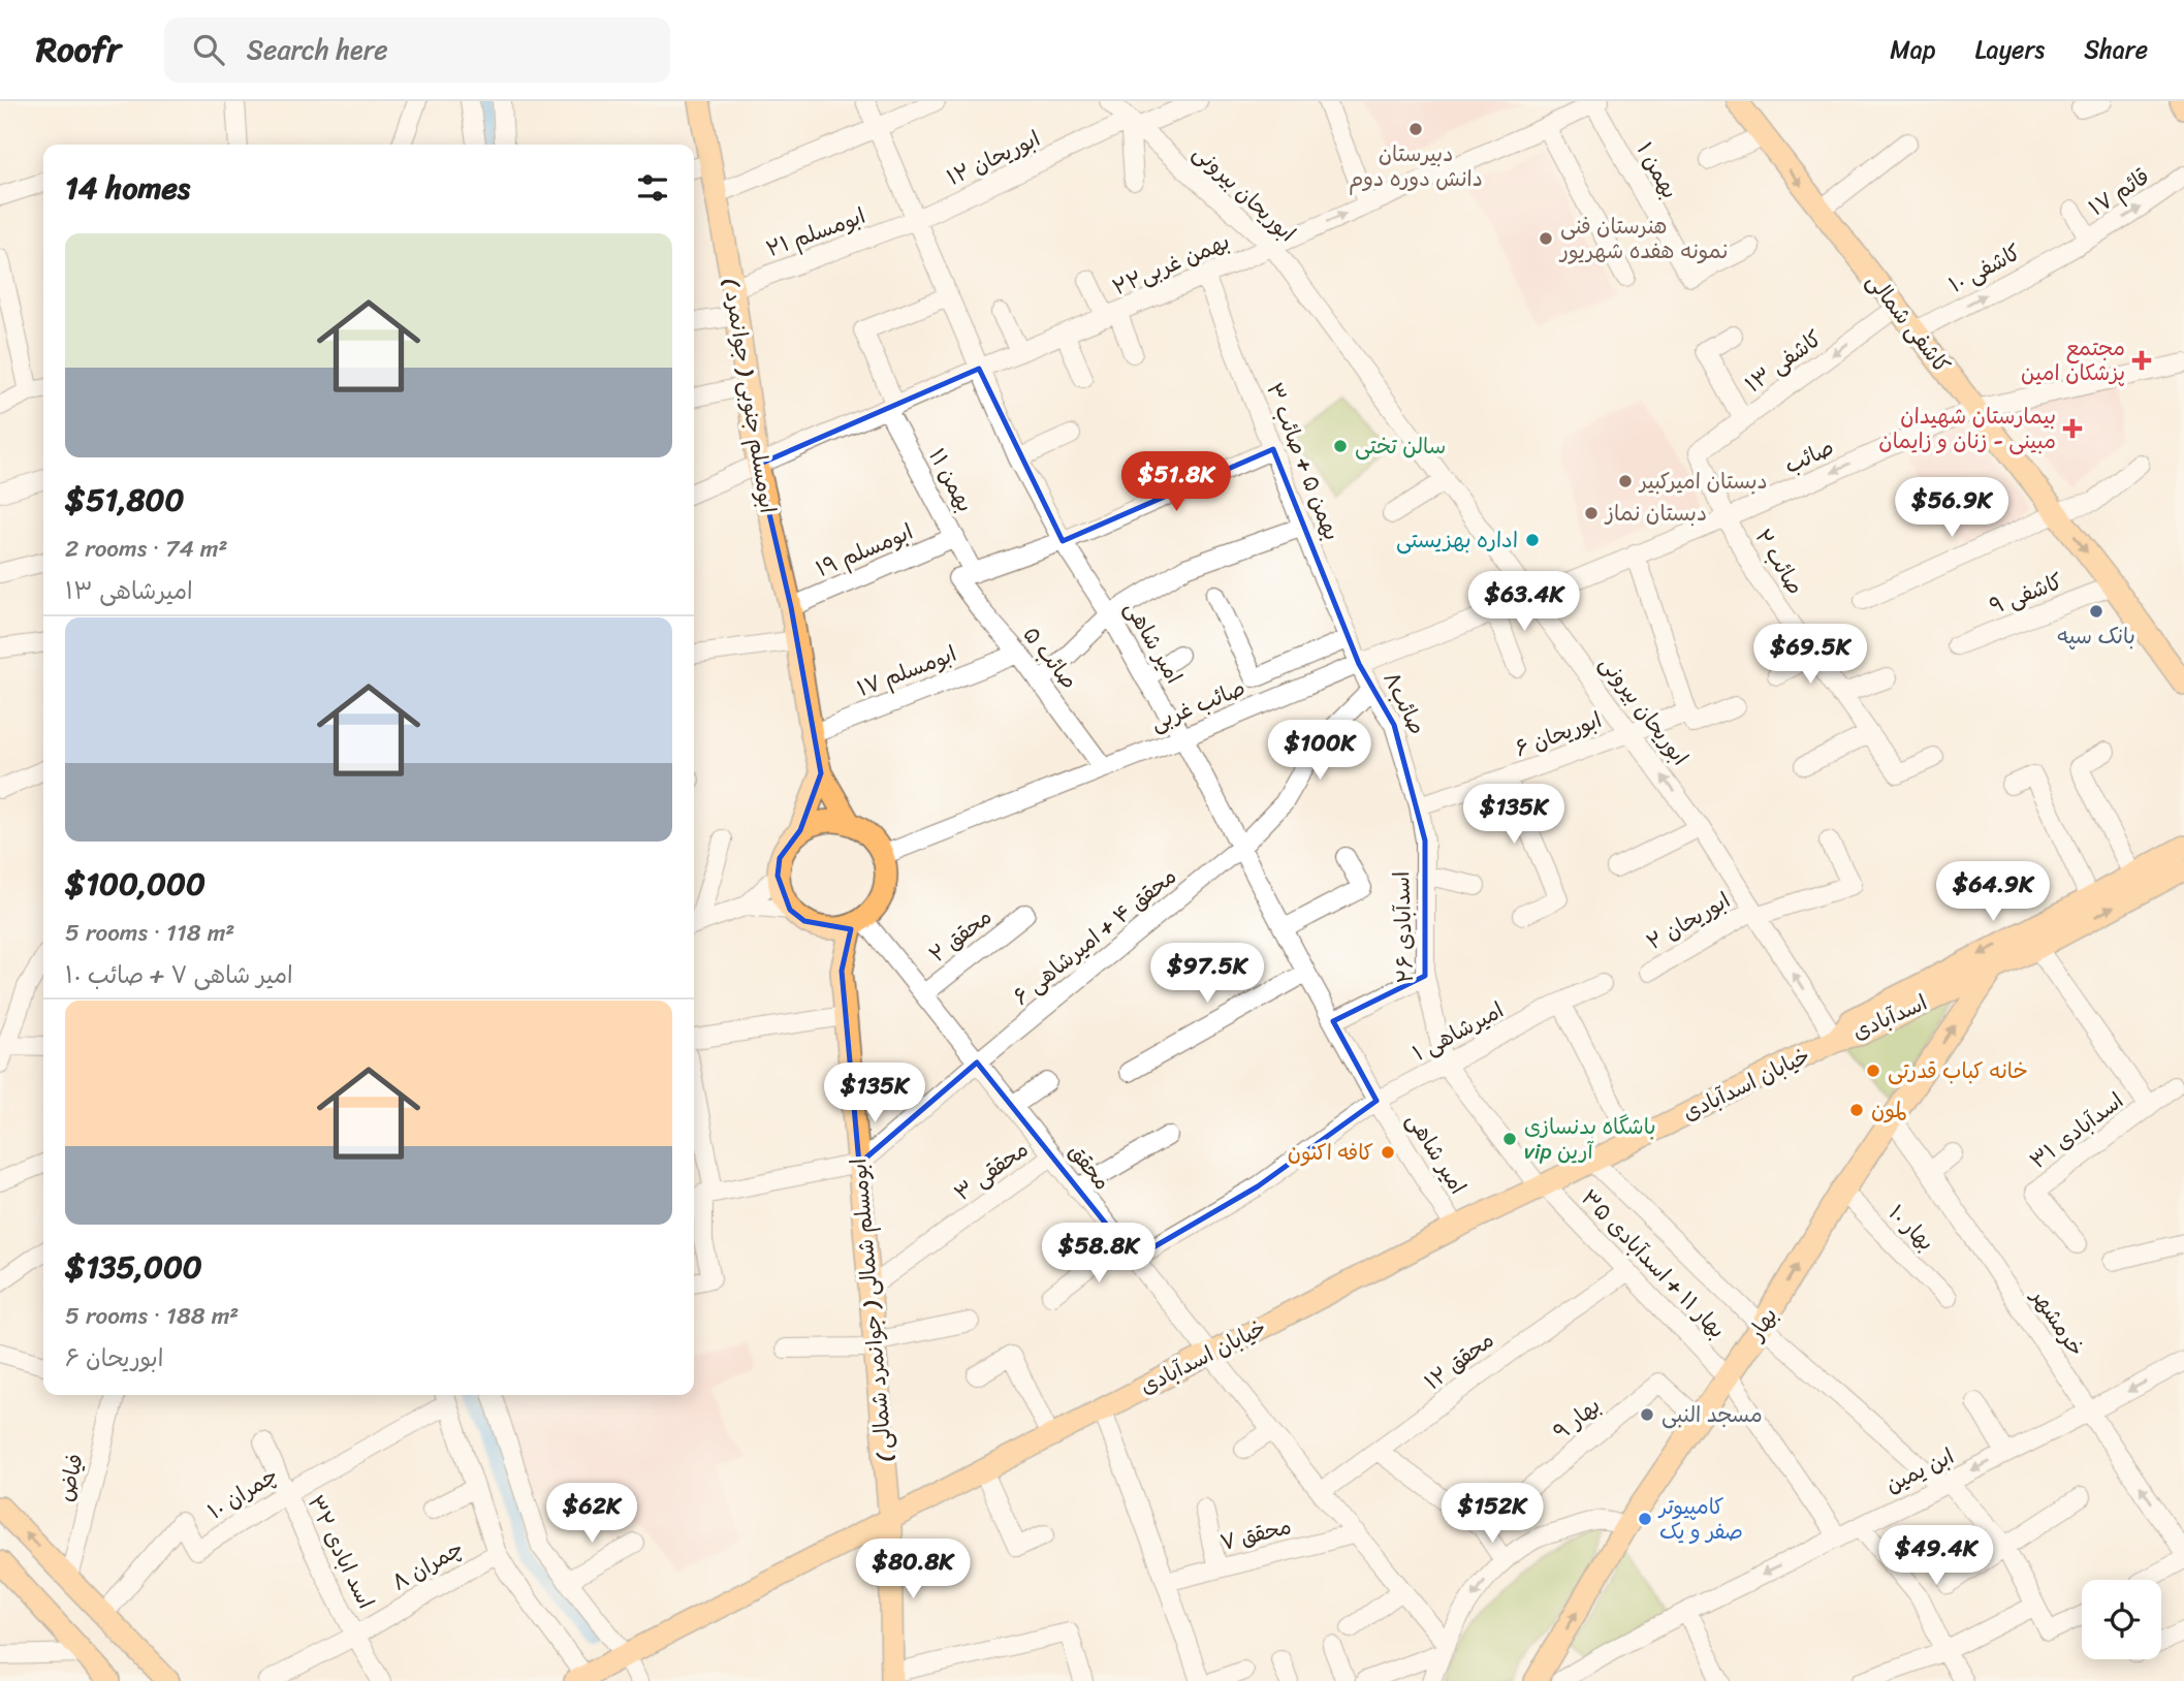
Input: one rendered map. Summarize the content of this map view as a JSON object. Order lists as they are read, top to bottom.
{
  "streets": {
    "main road": [
      "کاشفی شمالی",
      "ابومسلم جنوبی ( جوانمرد )",
      "اسدآبادی",
      "خیابان اسدآبادی",
      "ابومسلم شمالی ( جوانمرد شمالی )",
      "بهار"
    ],
    "street": [
      "ابوریحان ۱۲",
      "بهمن ۱",
      "قائم ۱۷",
      "ابوریحان بیرونی",
      "ابومسلم ۲۱",
      "۲۲بهمن غربی",
      "کاشفی ۱۰",
      "کاشفی ۱۳",
      "صائب",
      "بهمن ۵ + صائب ۳",
      "بهمن ۱۱",
      "ابومسلم ۱۹",
      "صائب ۲",
      "کاشفی ۹",
      "امیر شاهی",
      "صائب ۵",
      "ابومسلم ۱۷",
      "صائب۸",
      "صائب غربی",
      "ابوریحان ۶",
      "ابوریحان ۲",
      "اسدآبادی ۲۶",
      "محقق ۲",
      "محقق ۴ + امیرشاهی ۶",
      "امیرشاهی ۱",
      "اسدآبادی ۳۱",
      "محقق",
      "محققی ۳",
      "بهار ۱۰",
      "بهار ۱۱ + اسدآبادی ۳۵",
      "خرمشهر",
      "محقق ۱۲",
      "بهار ۹",
      "ابن یمین",
      "فیاض",
      "چمران ۱۰",
      "محقق ۷",
      "اسد ابادی ۳۲",
      "چمران ۸"
    ]
  },
  "crossings": [
    ["ابوریحان ۱۲", "ابوریحان بیرونی"],
    ["ابوریحان ۱۲", "ابومسلم ۲۱"],
    ["ابوریحان ۱۲", "امیر شاهی"],
    ["بهمن ۱", "۲۲بهمن غربی"],
    ["قائم ۱۷", "کاشفی ۱۰"],
    ["ابوریحان بیرونی", "۲۲بهمن غربی"],
    ["ابوریحان بیرونی", "صائب"],
    ["ابوریحان بیرونی", "صائب غربی"],
    ["ابوریحان بیرونی", "ابوریحان ۶"],
    ["ابوریحان بیرونی", "ابوریحان ۲"],
    ["ابوریحان بیرونی", "اسدآبادی"],
    ["ابوریحان بیرونی", "خیابان اسدآبادی"],
    ["ابومسلم ۲۱", "ابومسلم جنوبی ( جوانمرد )"],
    ["ابومسلم ۲۱", "امیر شاهی"],
    ["۲۲بهمن غربی", "ابومسلم جنوبی ( جوانمرد )"],
    ["۲۲بهمن غربی", "بهمن ۵ + صائب ۳"],
    ["۲۲بهمن غربی", "بهمن ۱۱"],
    ["۲۲بهمن غربی", "امیر شاهی"],
    ["کاشفی ۱۰", "کاشفی شمالی"],
    ["کاشفی شمالی", "کاشفی ۱۳"],
    ["کاشفی شمالی", "صائب"],
    ["کاشفی شمالی", "کاشفی ۹"],
    ["کاشفی ۱۳", "صائب ۲"],
    ["ابومسلم جنوبی ( جوانمرد )", "ابومسلم ۱۹"],
    ["ابومسلم جنوبی ( جوانمرد )", "ابومسلم ۱۷"],
    ["ابومسلم جنوبی ( جوانمرد )", "صائب غربی"],
    ["ابومسلم جنوبی ( جوانمرد )", "محقق"],
    ["صائب", "صائب ۲"],
    ["صائب", "صائب غربی"],
    ["بهمن ۵ + صائب ۳", "صائب۸"],
    ["بهمن ۵ + صائب ۳", "صائب غربی"],
    ["بهمن ۱۱", "ابومسلم ۱۹"],
    ["بهمن ۱۱", "امیر شاهی"],
    ["بهمن ۱۱", "صائب ۵"],
    ["امیر شاهی", "صائب غربی"],
    ["امیر شاهی", "محقق ۴ + امیرشاهی ۶"],
    ["امیر شاهی", "امیرشاهی ۱"],
    ["امیر شاهی", "خیابان اسدآبادی"],
    ["صائب ۵", "ابومسلم ۱۷"],
    ["صائب ۵", "صائب غربی"],
    ["صائب۸", "صائب غربی"],
    ["صائب۸", "ابوریحان ۶"],
    ["صائب۸", "اسدآبادی ۲۶"],
    ["صائب۸", "محقق ۴ + امیرشاهی ۶"],
    ["صائب غربی", "محقق"],
    ["ابوریحان ۶", "اسدآبادی ۲۶"],
    ["اسدآبادی ۲۶", "امیرشاهی ۱"],
    ["اسدآبادی ۲۶", "خیابان اسدآبادی"],
    ["اسدآبادی ۲۶", "بهار ۱۱ + اسدآبادی ۳۵"],
    ["محقق ۲", "محقق"],
    ["محقق ۴ + امیرشاهی ۶", "محقق"],
    ["محقق ۴ + امیرشاهی ۶", "ابومسلم شمالی ( جوانمرد شمالی )"],
    ["اسدآبادی", "خیابان اسدآبادی"],
    ["اسدآبادی", "اسدآبادی ۳۱"],
    ["اسدآبادی", "بهار"],
    ["امیرشاهی ۱", "محقق"],
    ["خیابان اسدآبادی", "محقق"],
    ["خیابان اسدآبادی", "بهار ۱۱ + اسدآبادی ۳۵"],
    ["خیابان اسدآبادی", "ابومسلم شمالی ( جوانمرد شمالی )"],
    ["محقق", "محققی ۳"],
    ["محقق", "محقق ۱۲"],
    ["محقق", "محقق ۷"],
    ["محققی ۳", "ابومسلم شمالی ( جوانمرد شمالی )"],
    ["بهار ۱۰", "بهار"],
    ["بهار ۱۱ + اسدآبادی ۳۵", "بهار"],
    ["بهار ۱۱ + اسدآبادی ۳۵", "محقق ۱۲"],
    ["بهار ۱۱ + اسدآبادی ۳۵", "ابن یمین"],
    ["خرمشهر", "بهار"],
    ["خرمشهر", "ابن یمین"],
    ["بهار", "بهار ۹"],
    ["چمران ۱۰", "اسد ابادی ۳۲"],
    ["اسد ابادی ۳۲", "چمران ۸"]
  ],
  "one_way": [
    "قائم ۱۷",
    "کاشفی ۱۰",
    "کاشفی ۱۳",
    "بهار"
  ],
  "places": {
    "other": [
      "دبیرستان دانش دوره دوم",
      "هنرستان فنی نمونه هفده شهریور",
      "سالن تختی",
      "دبستان امیرکبیر",
      "دبستان نماز",
      "اداره بهزیستی",
      "بانک سپه",
      "خانه کباب قدرتی",
      "لمون",
      "باشگاه بدنسازی vip آرین",
      "کافه اکنون",
      "مسجد النبی",
      "کامپیوتر صفر و یک"
    ],
    "health": ["مجتمع پزشکان امین", "بیمارستان شهیدان مبینی - زنان و زایمان"]
  },
  "page": {
    "header": "Roofr",
    "search": "Search here",
    "nav": ["Map", "Layers", "Share"],
    "heading": "14 homes",
    "list": [
      {
        "name": "$51,800",
        "note": "2 rooms · 74 m² · امیرشاهی ۱۳"
      },
      {
        "name": "$100,000",
        "note": "5 rooms · 118 m² · امیر شاهی ۷ + صائب ۱۰"
      },
      {
        "name": "$135,000",
        "note": "5 rooms · 188 m² · ابوریحان ۶"
      }
    ],
    "price": [
      "$51.8K",
      "$56.9K",
      "$63.4K",
      "$69.5K",
      "$100K",
      "$135K",
      "$64.9K",
      "$97.5K",
      "$135K",
      "$58.8K",
      "$62K",
      "$152K",
      "$49.4K",
      "$80.8K"
    ]
  }
}
